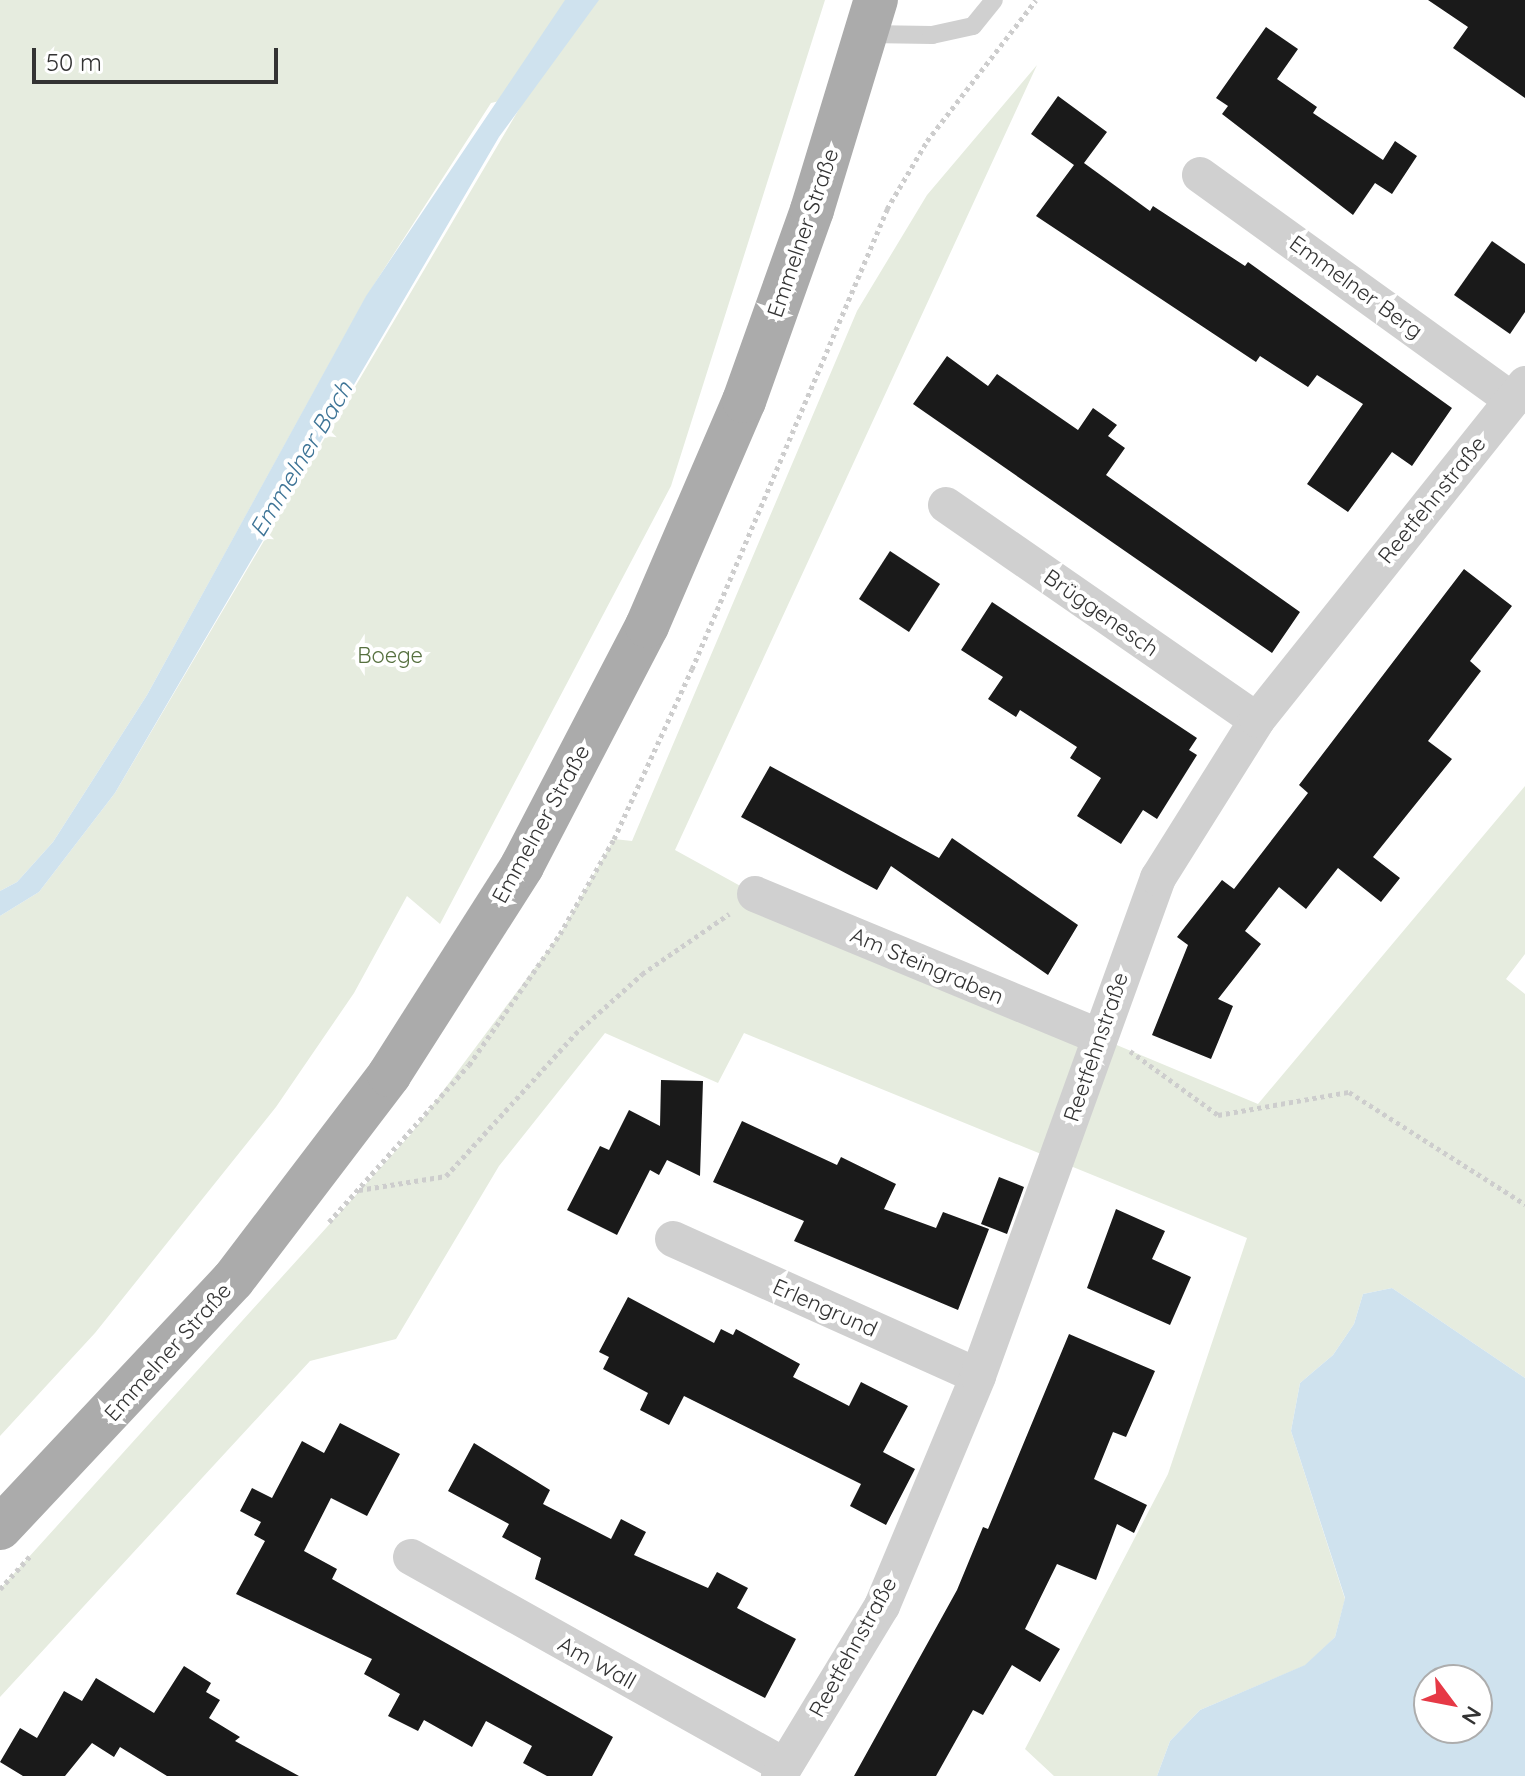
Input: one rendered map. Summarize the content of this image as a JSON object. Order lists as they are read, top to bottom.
{
  "streets": {
    "main road": ["Emmelner Straße"],
    "street": [
      "Emmelner Berg",
      "Reetfehnstraße",
      "Brüggenesch",
      "Am Steingraben",
      "Erlengrund",
      "Am Wall"
    ]
  },
  "crossings": [
    ["Emmelner Berg", "Reetfehnstraße"],
    ["Reetfehnstraße", "Brüggenesch"],
    ["Reetfehnstraße", "Am Steingraben"],
    ["Reetfehnstraße", "Erlengrund"],
    ["Reetfehnstraße", "Am Wall"]
  ],
  "water": ["Emmelner Bach"],
  "parks": ["Boege"],
  "scale_bar": "50 m",
  "north": "bottom right"
}
